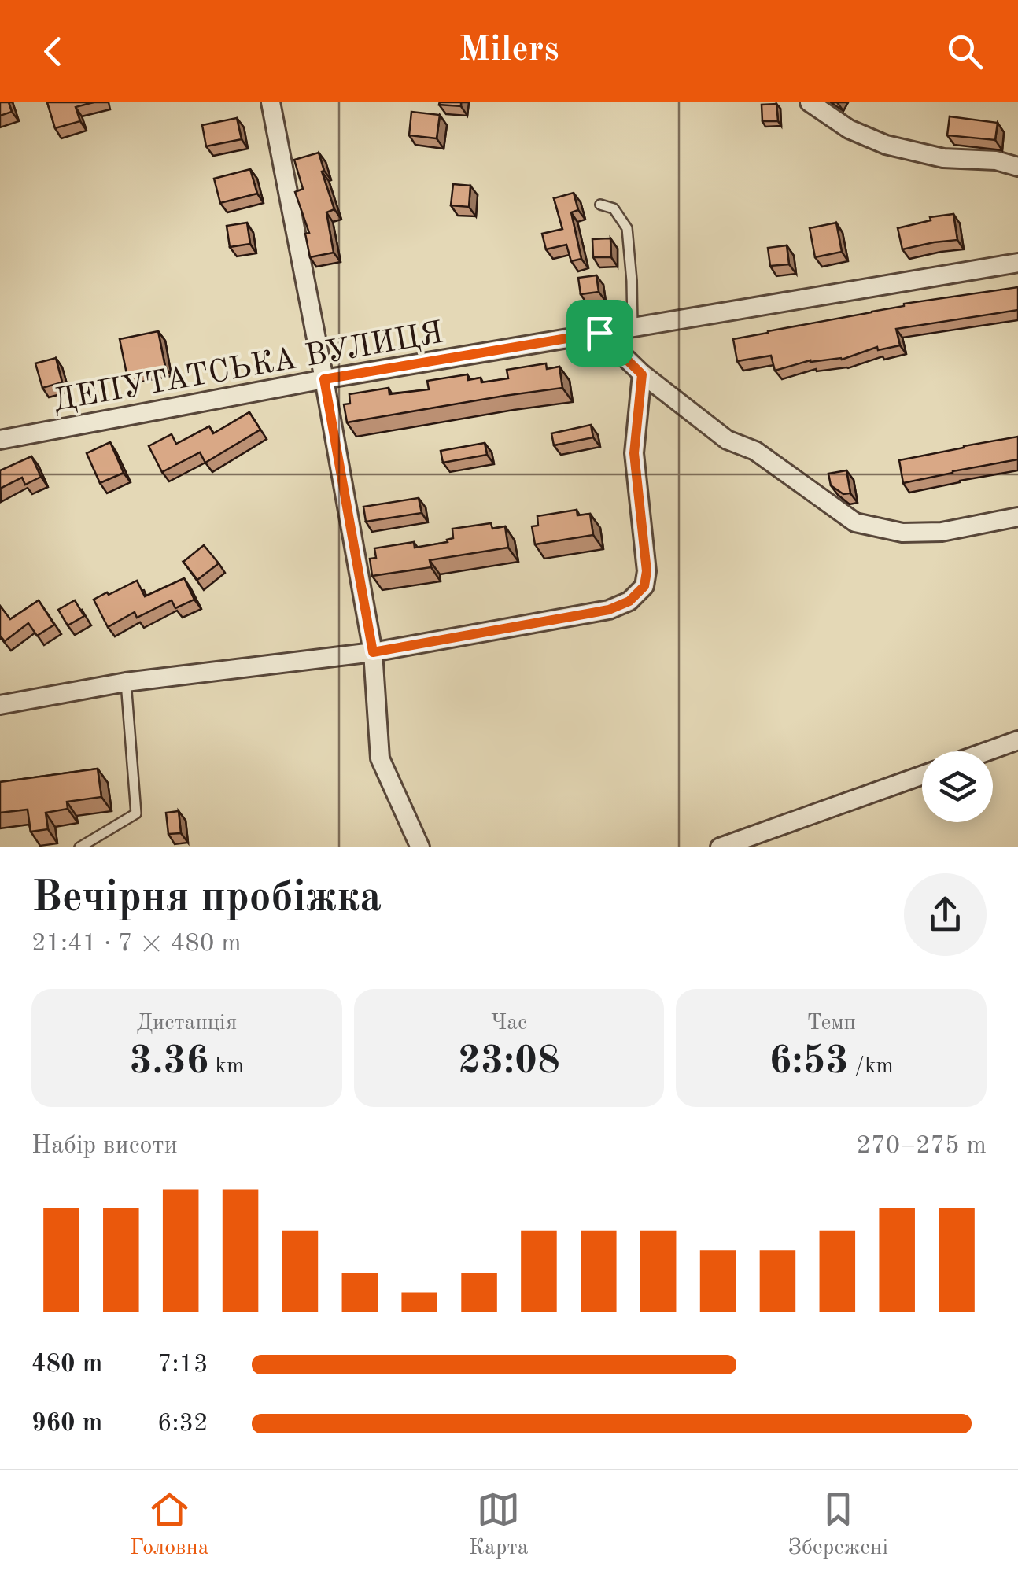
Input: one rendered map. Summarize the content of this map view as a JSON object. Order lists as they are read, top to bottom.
{
  "streets": {
    "street": ["ДЕПУТАТСЬКА ВУЛИЦЯ"]
  },
  "page": {
    "header": "Milers",
    "heading": ["Вечірня пробіжка", "21:41 · 7 × 480 m"],
    "stats": [
      ["Дистанція", "3.36 km"],
      ["Час", "23:08"],
      ["Темп", "6:53 /km"]
    ],
    "chart": ["Набір висоти", "270–275 m"],
    "list": [
      {
        "name": "480 m",
        "note": "7:13"
      },
      {
        "name": "960 m",
        "note": "6:32"
      }
    ],
    "tabs": ["Головна", "Карта", "Збережені"]
  }
}
